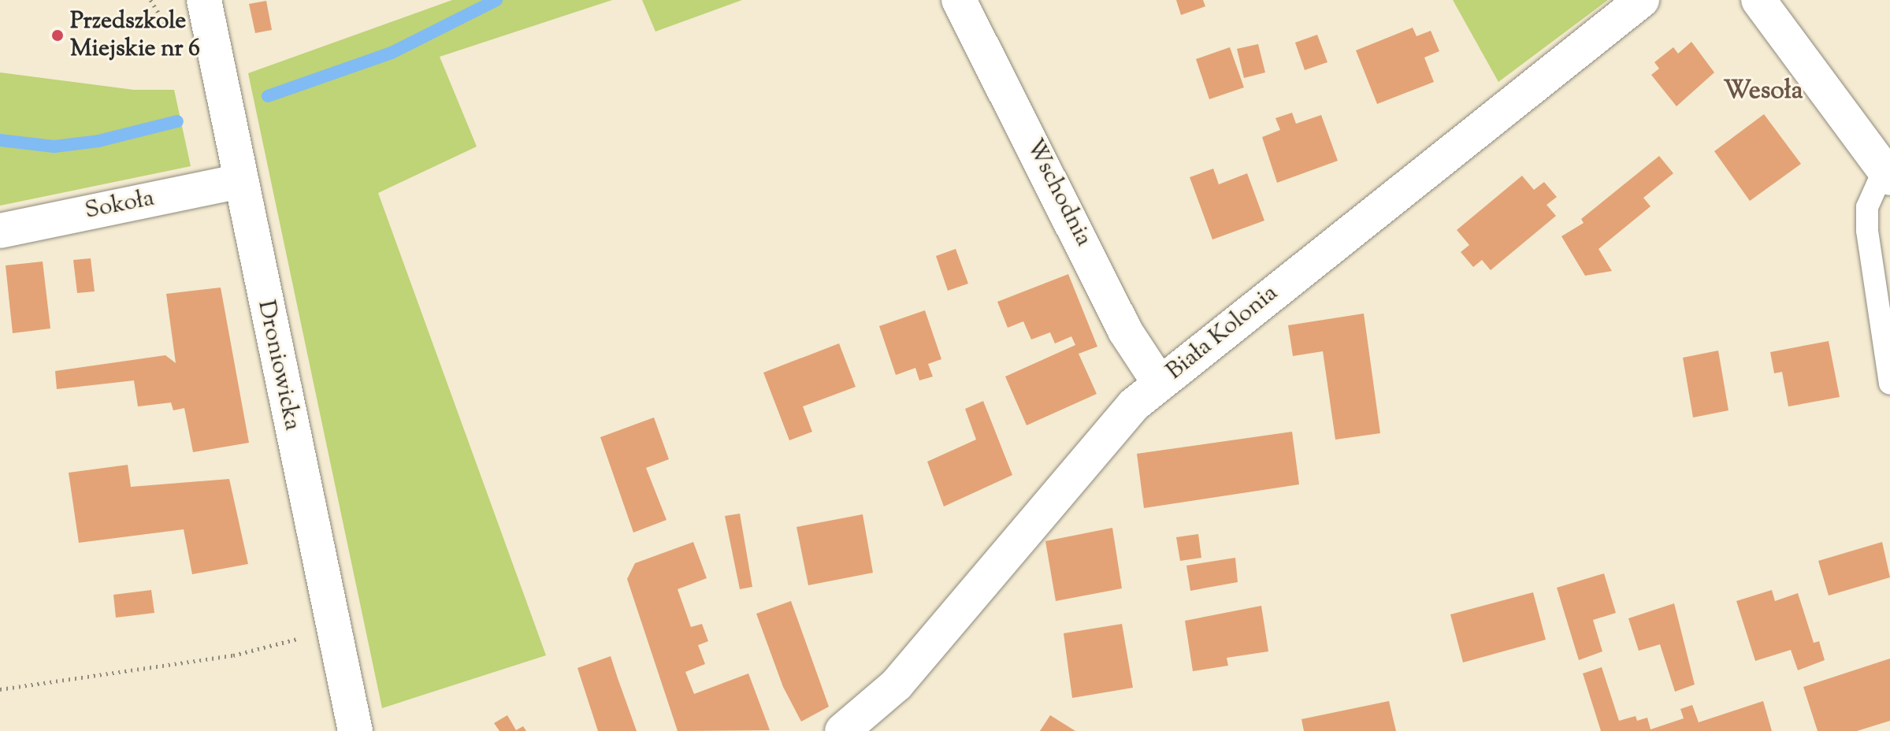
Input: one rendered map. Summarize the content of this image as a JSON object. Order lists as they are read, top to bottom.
{
  "streets": {
    "street": [
      "Wschodnia",
      "Sokoła",
      "Biała Kolonia",
      "Droniowicka"
    ]
  },
  "crossings": [
    ["Wschodnia", "Biała Kolonia"],
    ["Sokoła", "Droniowicka"]
  ],
  "districts": ["Wesoła"],
  "places": ["Przedszkole Miejskie nr 6"]
}
